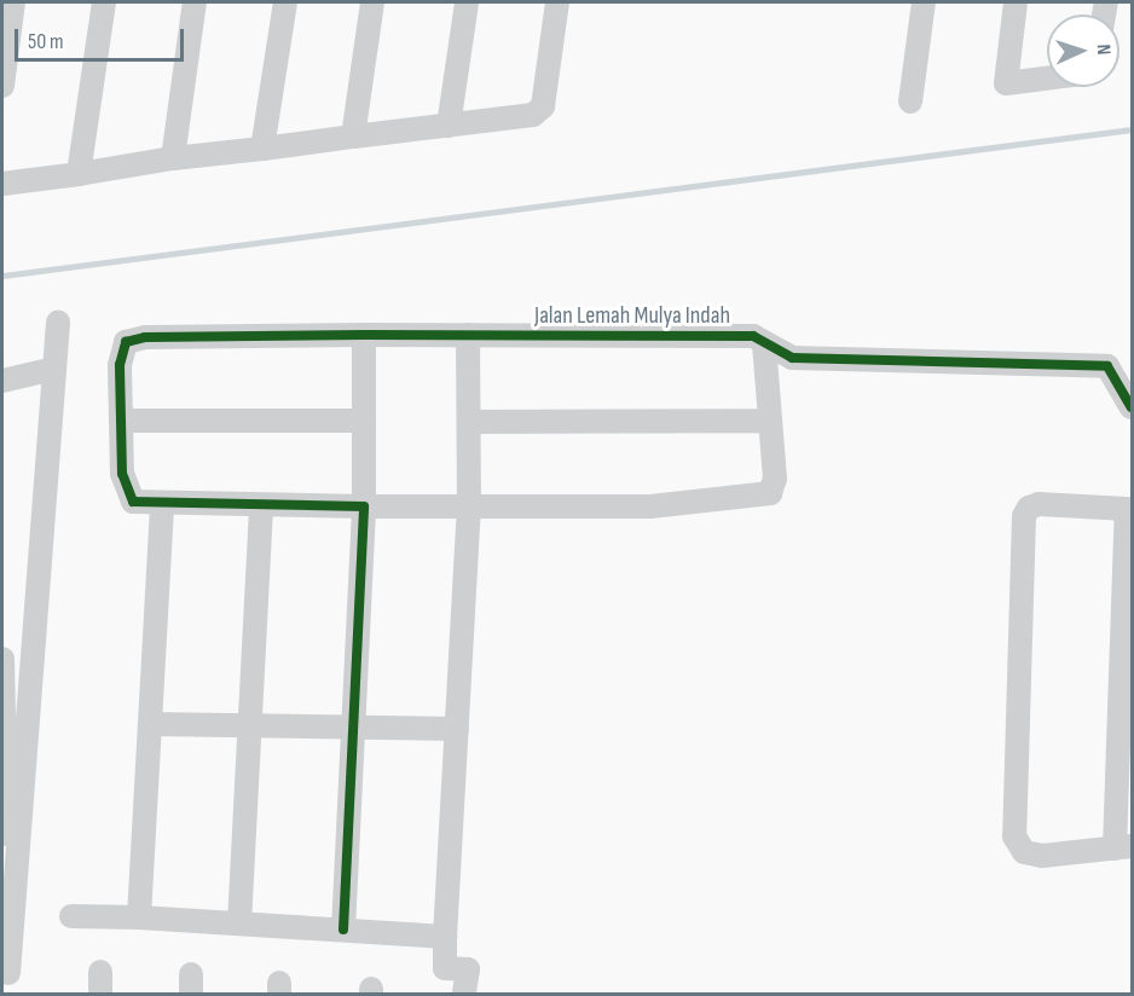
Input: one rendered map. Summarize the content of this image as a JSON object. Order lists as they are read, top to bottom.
{
  "streets": {
    "street": ["Jalan Lemah Mulya Indah"]
  },
  "scale_bar": "50 m",
  "north": "right"
}
